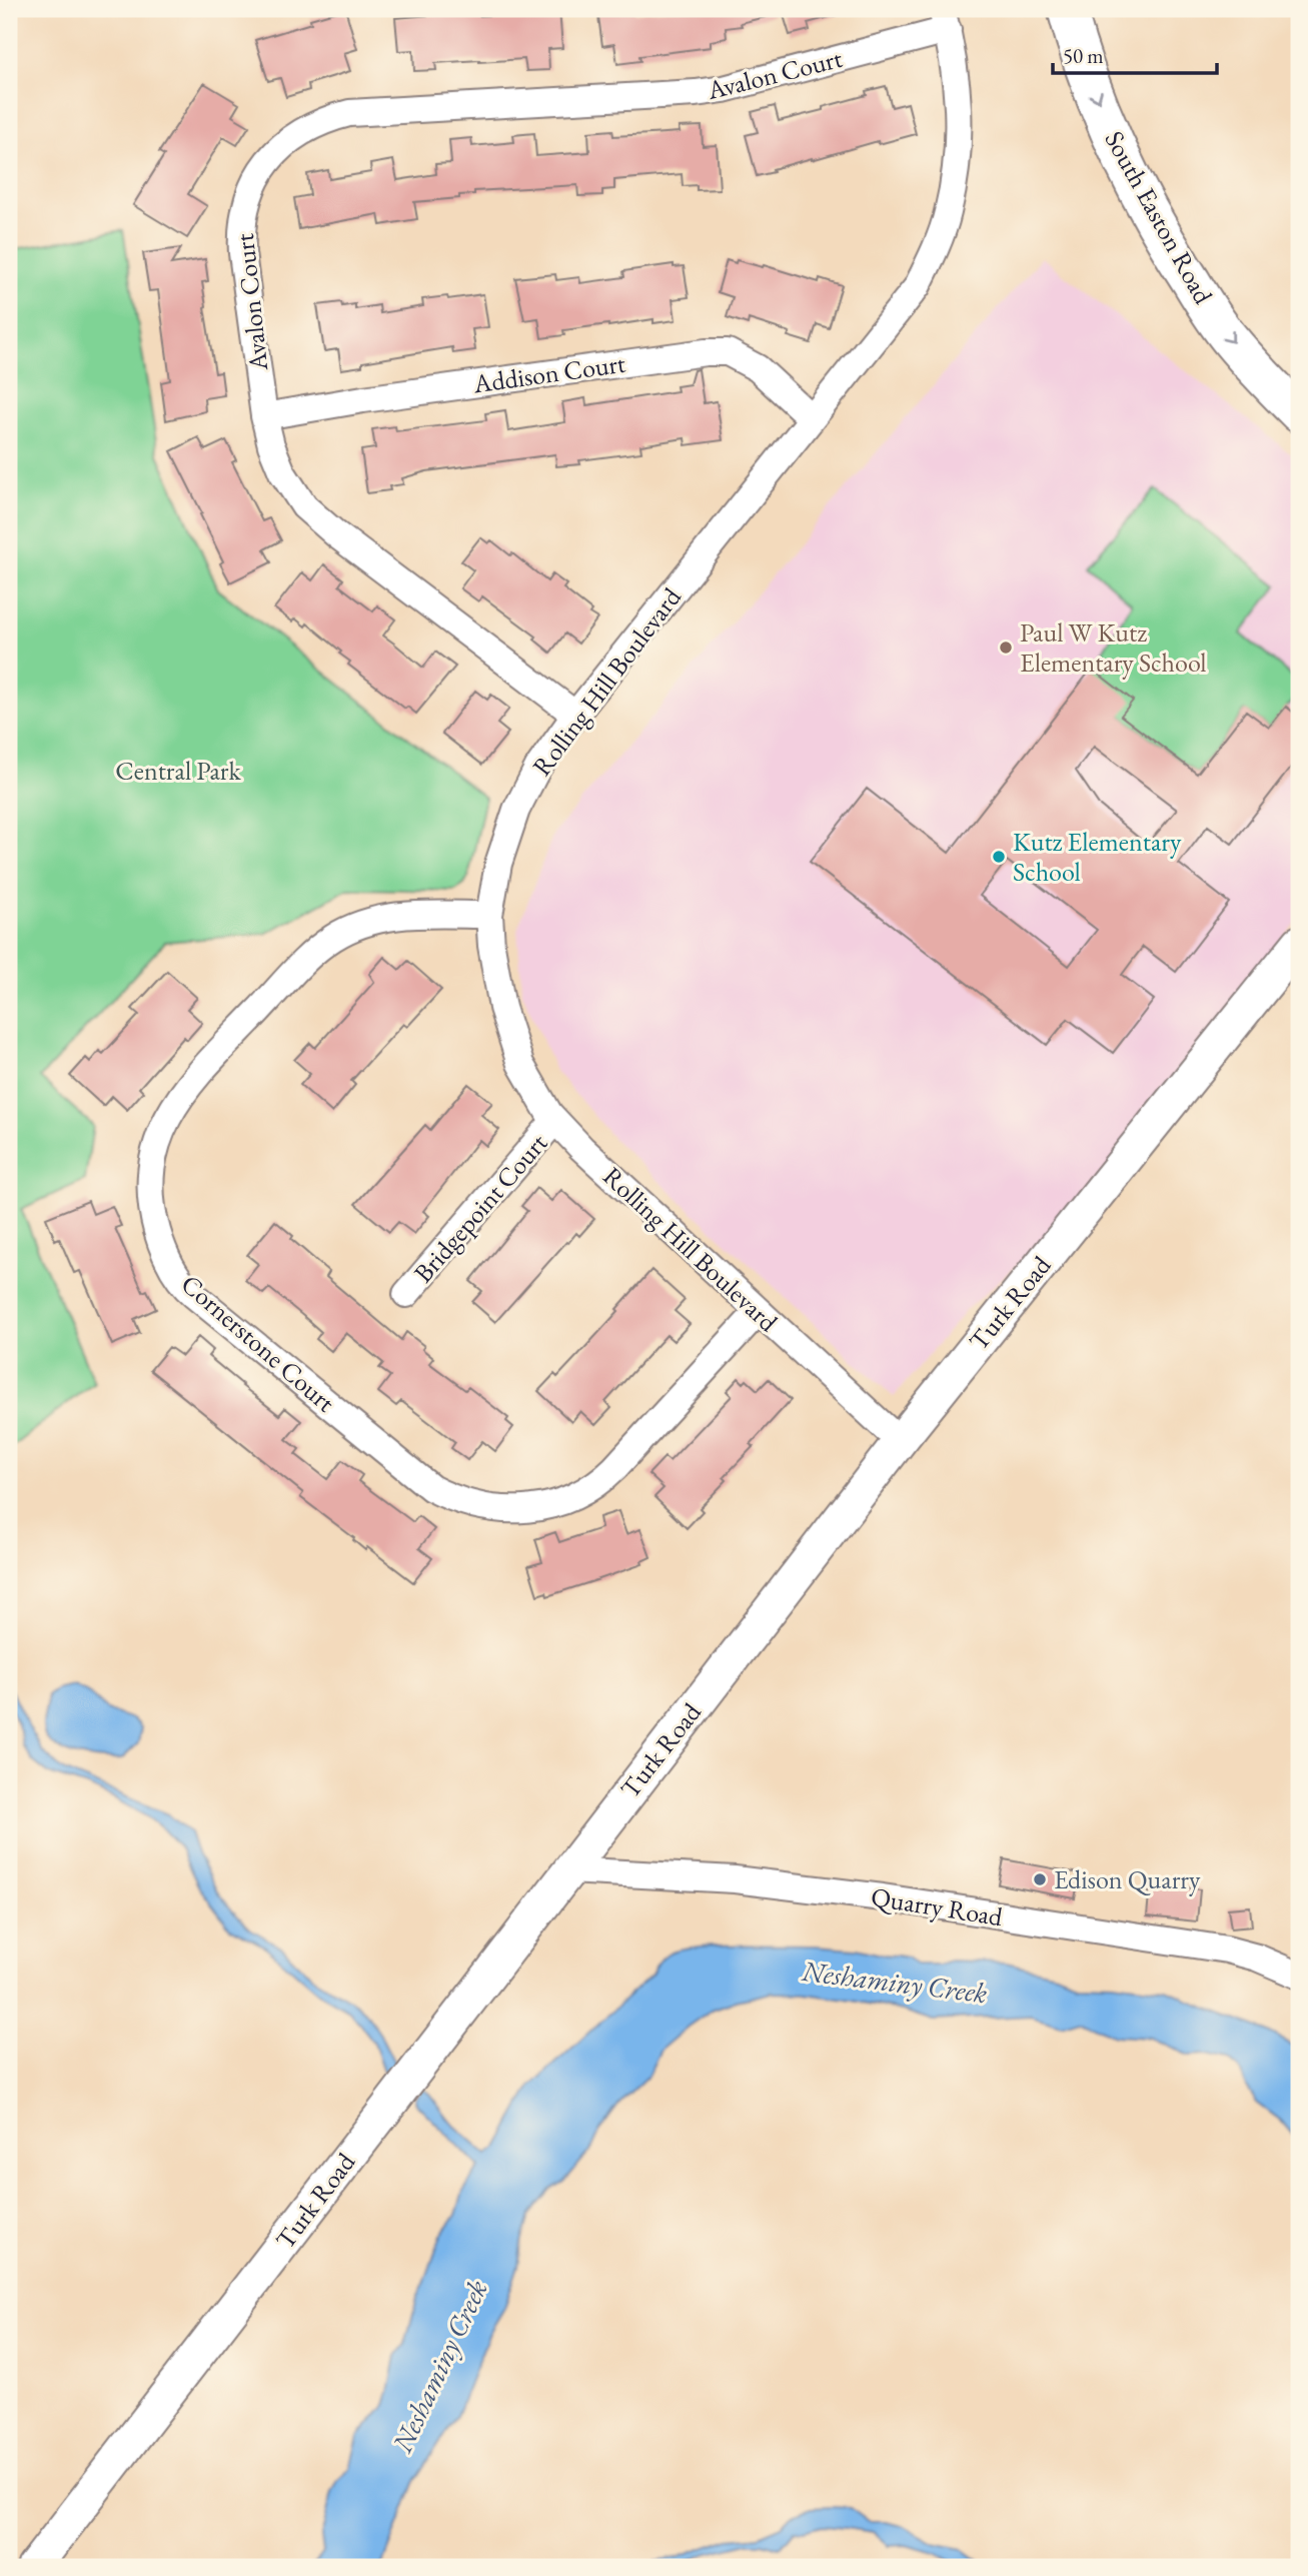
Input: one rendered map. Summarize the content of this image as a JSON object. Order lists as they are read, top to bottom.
{
  "streets": {
    "main road": ["South Easton Road"],
    "street": [
      "Avalon Court",
      "Addison Court",
      "Rolling Hill Boulevard",
      "Bridgepoint Court",
      "Turk Road",
      "Cornerstone Court",
      "Quarry Road"
    ]
  },
  "crossings": [
    ["Avalon Court", "Addison Court"],
    ["Avalon Court", "Rolling Hill Boulevard"],
    ["Addison Court", "Rolling Hill Boulevard"],
    ["Rolling Hill Boulevard", "Bridgepoint Court"],
    ["Rolling Hill Boulevard", "Turk Road"],
    ["Rolling Hill Boulevard", "Cornerstone Court"],
    ["Turk Road", "Quarry Road"]
  ],
  "one_way": ["South Easton Road"],
  "water": ["Neshaminy Creek"],
  "parks": ["Central Park"],
  "places": ["Paul W Kutz Elementary School", "Kutz Elementary School", "Edison Quarry"],
  "scale_bar": "50 m"
}
